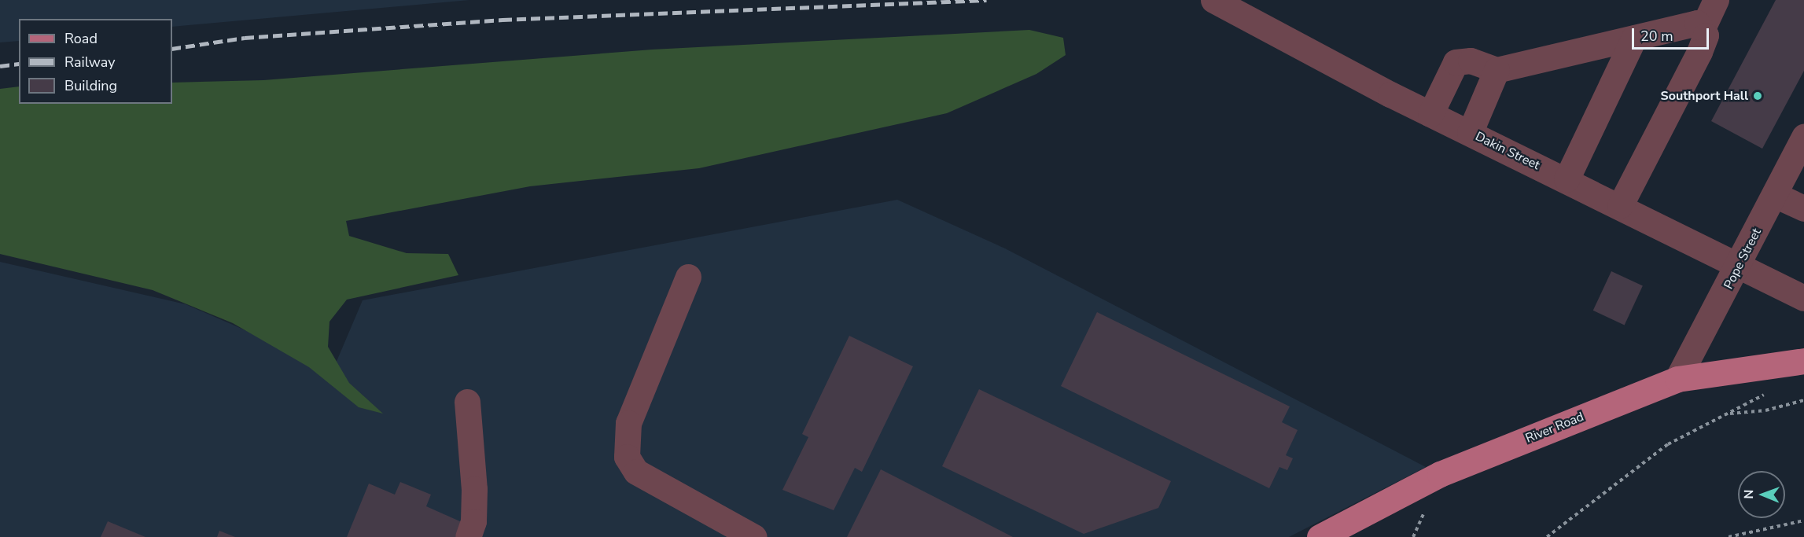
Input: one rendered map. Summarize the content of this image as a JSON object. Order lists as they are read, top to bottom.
{
  "streets": {
    "main road": ["River Road"],
    "street": ["Dakin Street", "Pope Street"]
  },
  "crossings": [
    ["Dakin Street", "Pope Street"],
    ["Pope Street", "River Road"]
  ],
  "places": ["Southport Hall"],
  "legend": ["Road", "Railway", "Building"],
  "scale_bar": "20 m",
  "north": "left"
}
